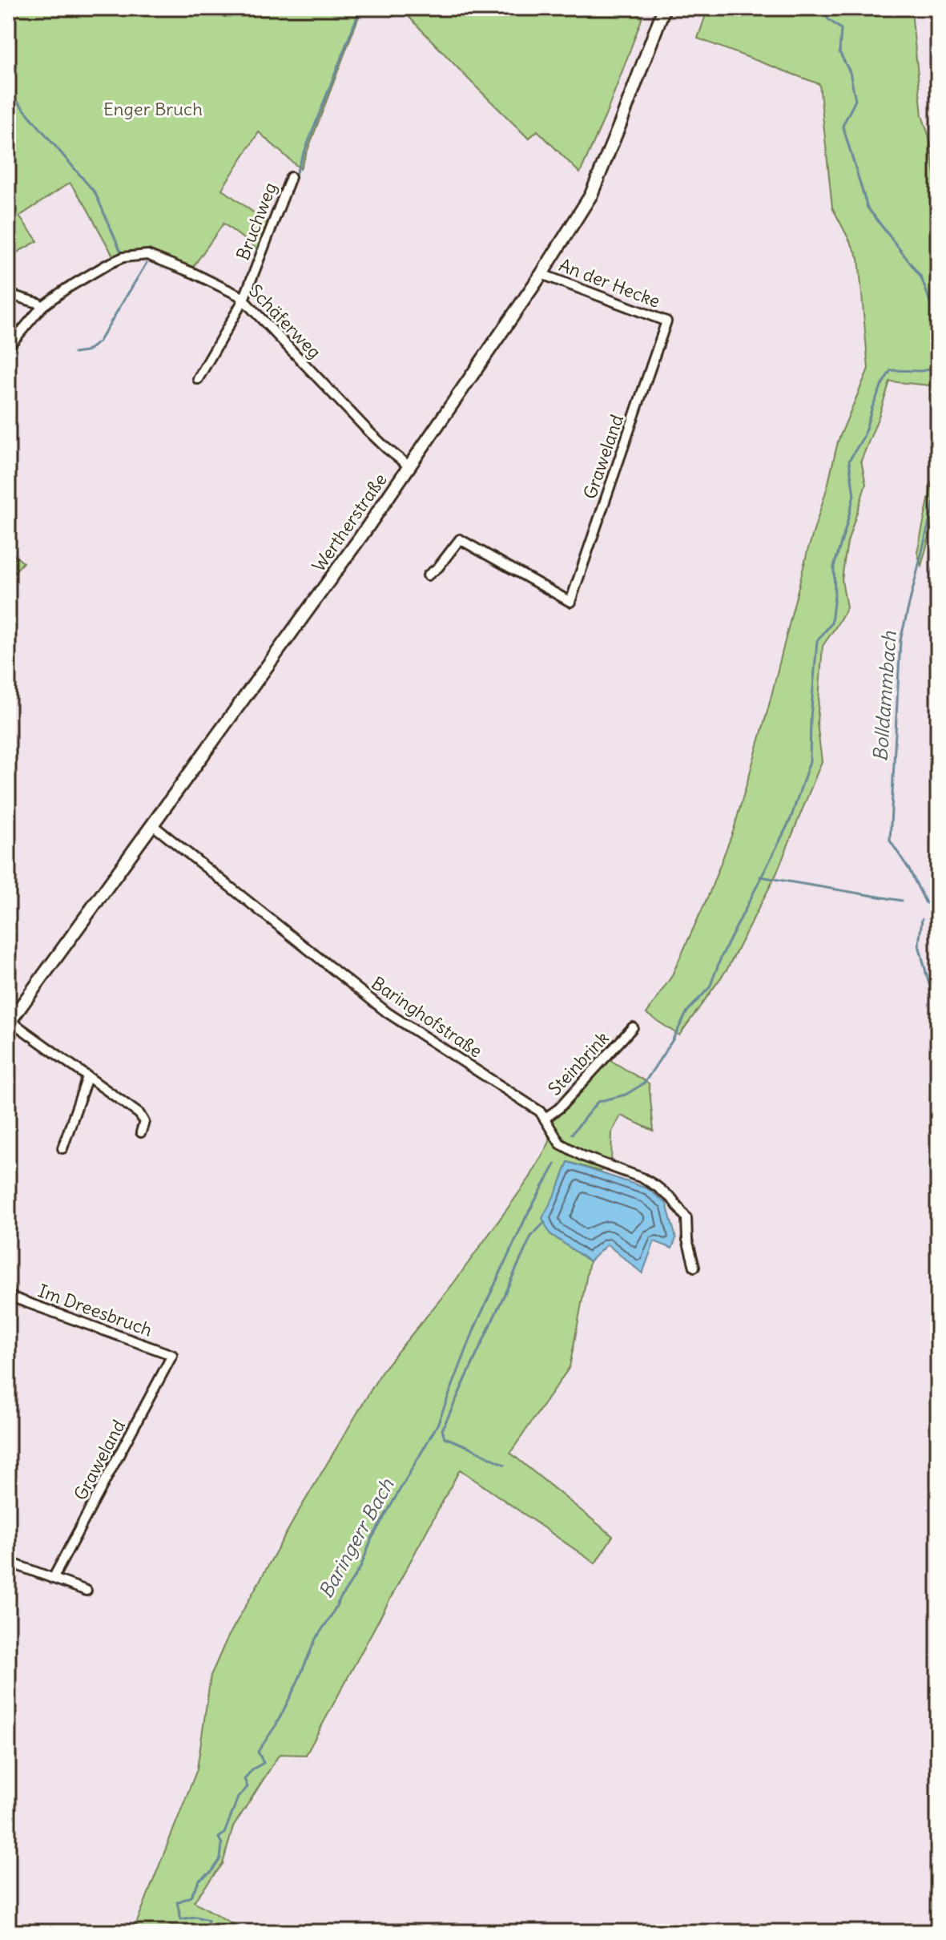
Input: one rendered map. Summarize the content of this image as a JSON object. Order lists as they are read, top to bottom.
{
  "streets": {
    "main road": ["Wertherstraße"],
    "street": [
      "Bruchweg",
      "An der Hecke",
      "Schäferweg",
      "Graweland",
      "Baringhofstraße",
      "Steinbrink",
      "Im Dreesbruch"
    ]
  },
  "crossings": [
    ["Bruchweg", "Schäferweg"],
    ["An der Hecke", "Graweland"],
    ["An der Hecke", "Wertherstraße"],
    ["Schäferweg", "Wertherstraße"],
    ["Graweland", "Im Dreesbruch"],
    ["Wertherstraße", "Baringhofstraße"],
    ["Baringhofstraße", "Steinbrink"]
  ],
  "water": ["Bolldammbach", "Baringerr Bach"],
  "parks": ["Enger Bruch"]
}
